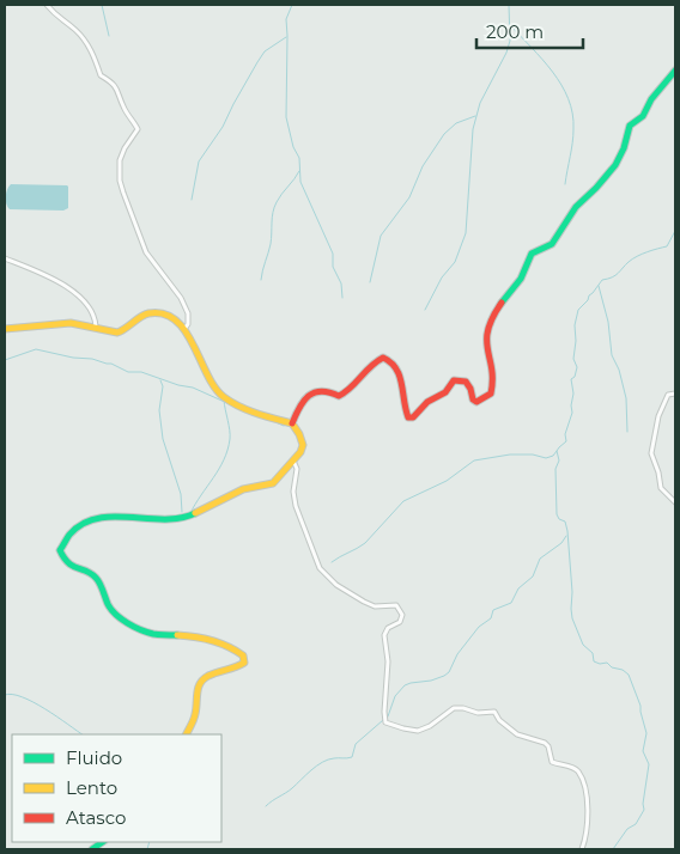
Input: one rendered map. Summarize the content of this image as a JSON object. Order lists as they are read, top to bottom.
{
  "legend": ["Fluido", "Lento", "Atasco"],
  "scale_bar": "200 m"
}
